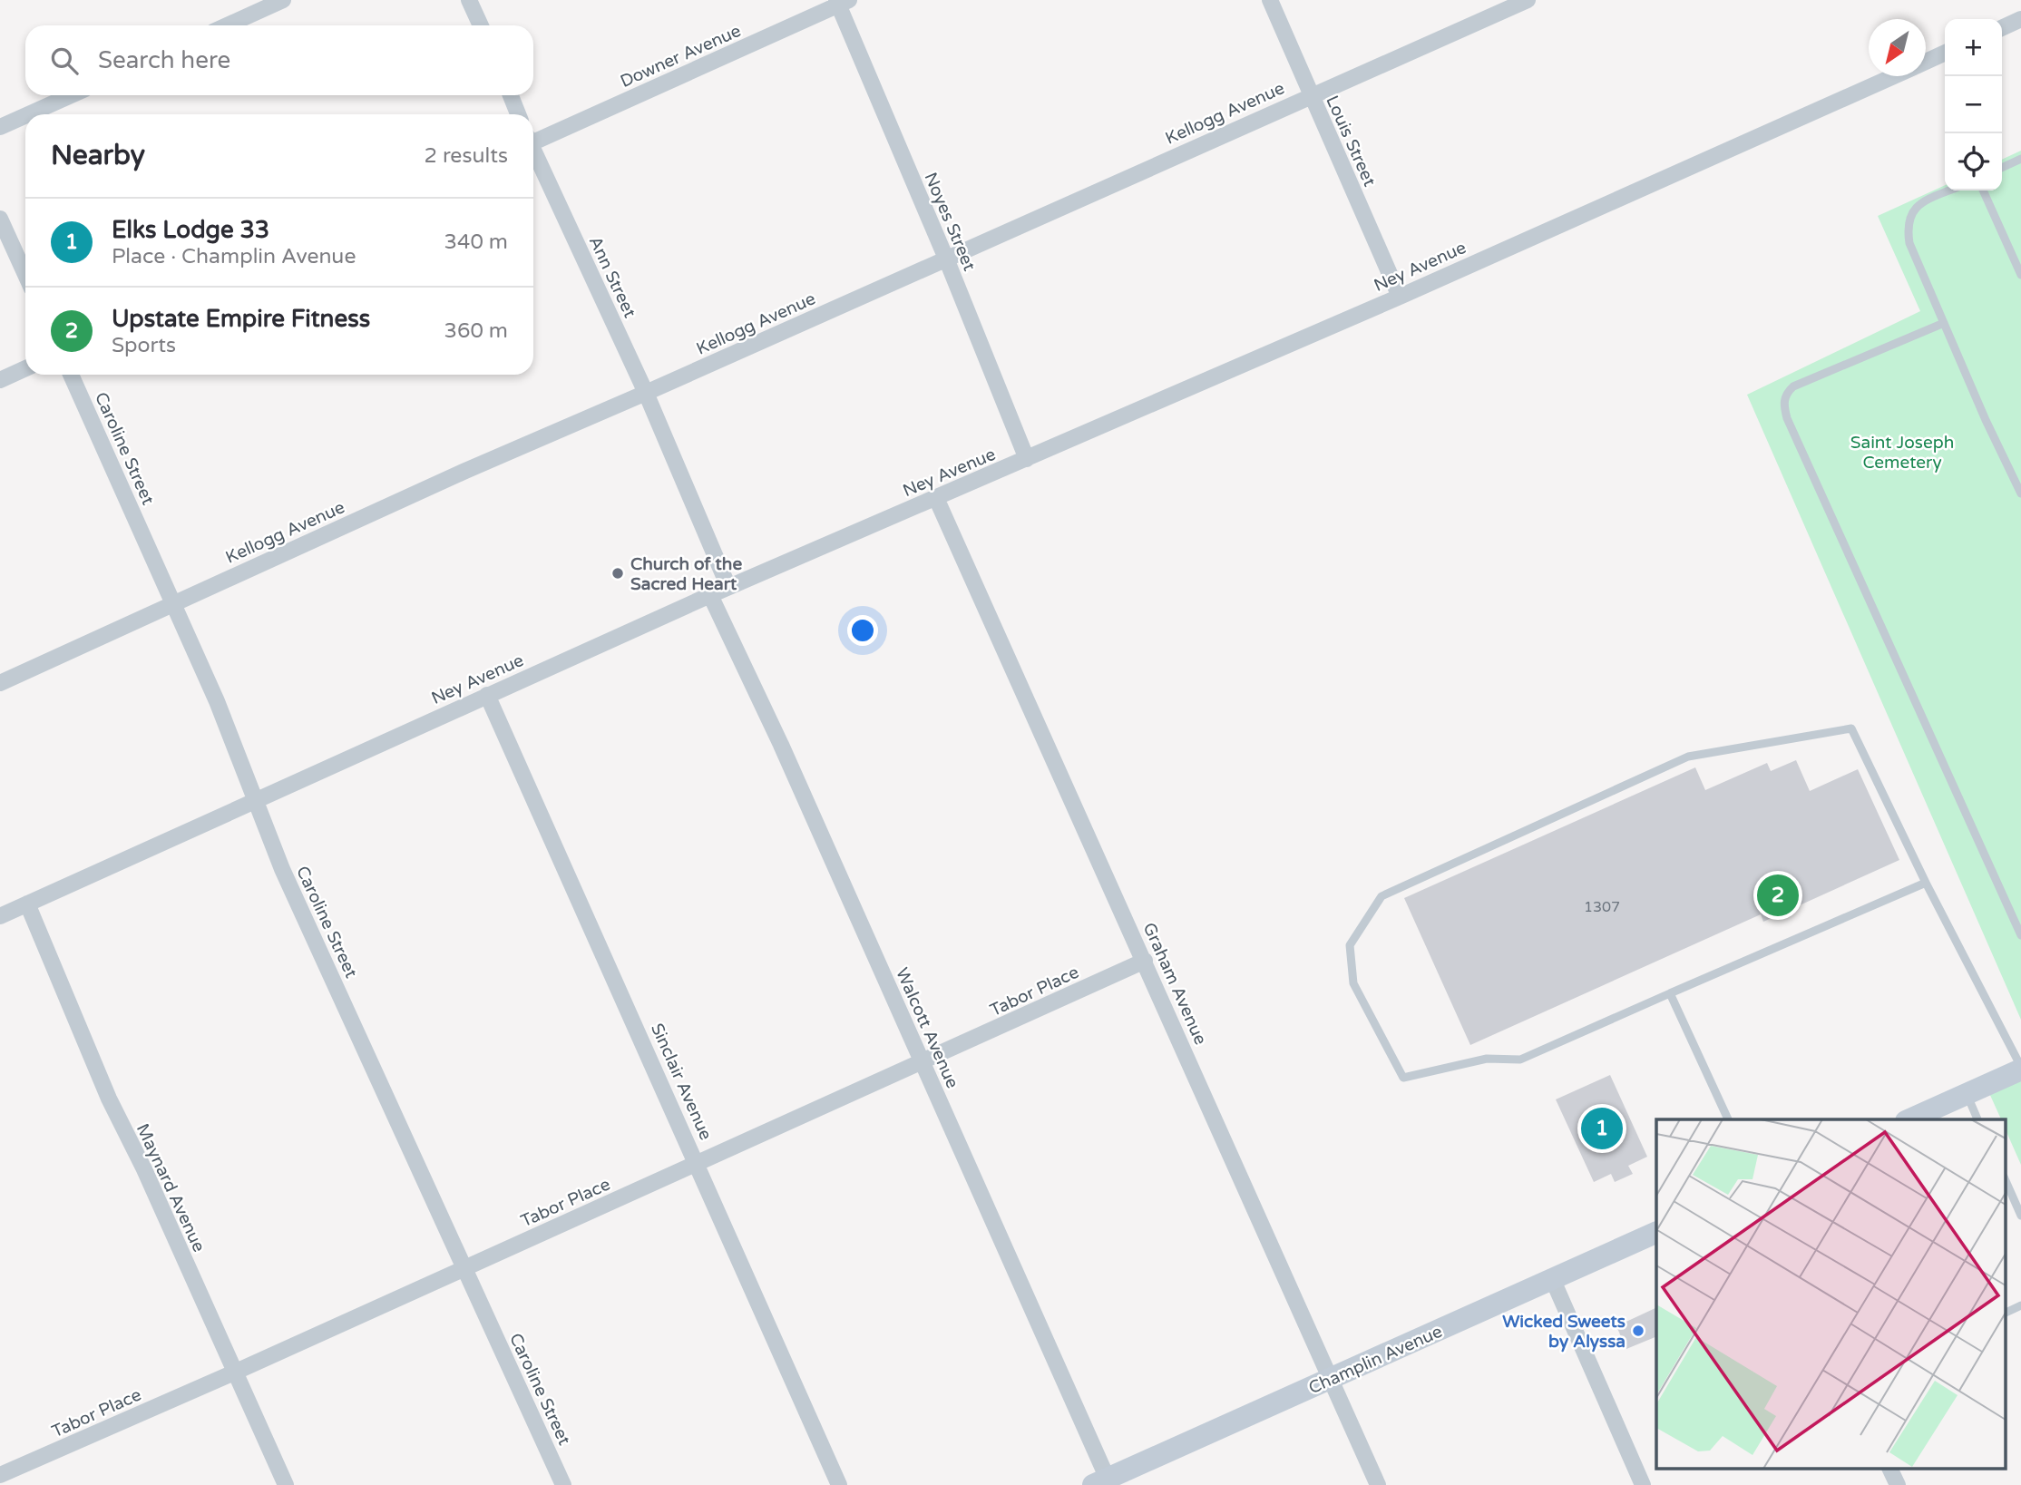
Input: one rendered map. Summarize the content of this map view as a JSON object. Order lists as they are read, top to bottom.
{
  "streets": {
    "street": [
      "Downer Avenue",
      "Kellogg Avenue",
      "Louis Street",
      "Noyes Street",
      "Ney Avenue",
      "Ann Street",
      "Caroline Street",
      "Graham Avenue",
      "Tabor Place",
      "Walcott Avenue",
      "Sinclair Avenue",
      "Maynard Avenue",
      "Champlin Avenue"
    ]
  },
  "crossings": [
    ["Downer Avenue", "Noyes Street"],
    ["Kellogg Avenue", "Louis Street"],
    ["Kellogg Avenue", "Noyes Street"],
    ["Kellogg Avenue", "Ann Street"],
    ["Kellogg Avenue", "Caroline Street"],
    ["Louis Street", "Ney Avenue"],
    ["Noyes Street", "Ney Avenue"],
    ["Ney Avenue", "Ann Street"],
    ["Ney Avenue", "Caroline Street"],
    ["Ney Avenue", "Graham Avenue"],
    ["Ney Avenue", "Walcott Avenue"],
    ["Ney Avenue", "Sinclair Avenue"],
    ["Ney Avenue", "Maynard Avenue"],
    ["Caroline Street", "Tabor Place"],
    ["Graham Avenue", "Tabor Place"],
    ["Graham Avenue", "Champlin Avenue"],
    ["Tabor Place", "Walcott Avenue"],
    ["Tabor Place", "Sinclair Avenue"],
    ["Tabor Place", "Maynard Avenue"],
    ["Walcott Avenue", "Champlin Avenue"]
  ],
  "parks": ["Saint Joseph Cemetery"],
  "places": ["Church of the Sacred Heart", "Wicked Sweets by Alyssa"],
  "house_numbers": ["1307"],
  "north": "bottom left",
  "page": {
    "map_buttons": ["+", "−"],
    "search": "Search here",
    "heading": ["Nearby", "2 results"],
    "list": [
      {
        "mark": "1",
        "name": "Elks Lodge 33",
        "note": "Place · Champlin Avenue",
        "value": "340 m"
      },
      {
        "mark": "2",
        "name": "Upstate Empire Fitness",
        "note": "Sports",
        "value": "360 m"
      }
    ],
    "pins": ["2", "1"]
  }
}
